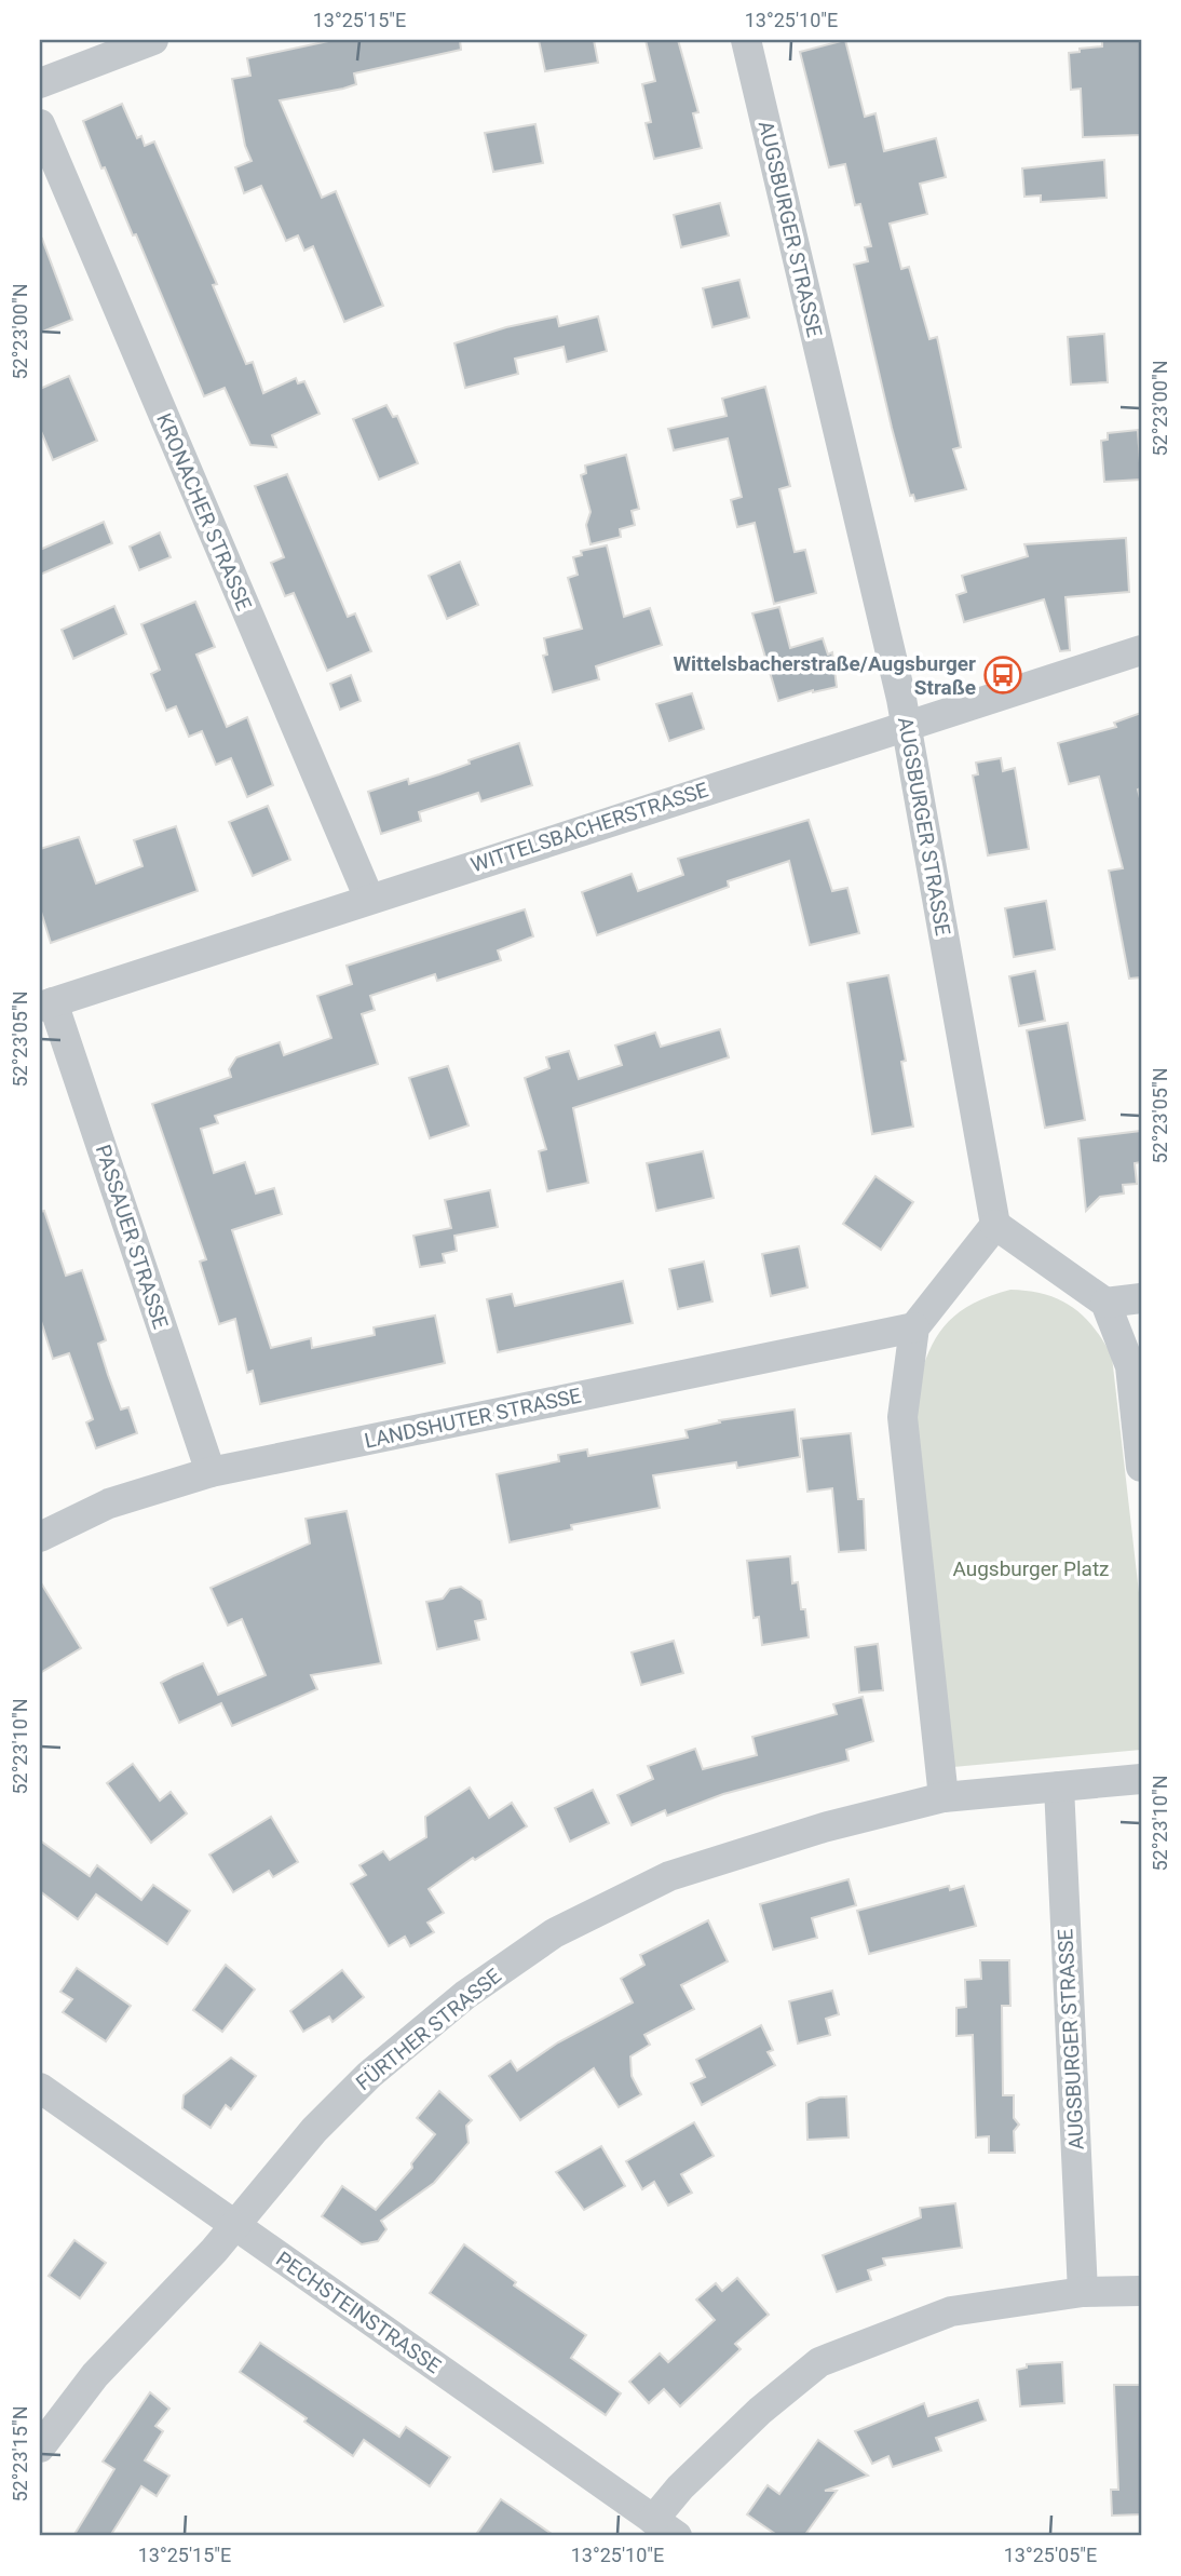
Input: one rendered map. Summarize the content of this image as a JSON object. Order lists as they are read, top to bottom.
{
  "streets": {
    "street": [
      "AUGSBURGER STRASSE",
      "KRONACHER STRASSE",
      "WITTELSBACHERSTRASSE",
      "PASSAUER STRASSE",
      "LANDSHUTER STRASSE",
      "FÜRTHER STRASSE",
      "PECHSTEINSTRASSE"
    ]
  },
  "crossings": [
    ["AUGSBURGER STRASSE", "WITTELSBACHERSTRASSE"],
    ["KRONACHER STRASSE", "WITTELSBACHERSTRASSE"],
    ["WITTELSBACHERSTRASSE", "PASSAUER STRASSE"],
    ["PASSAUER STRASSE", "LANDSHUTER STRASSE"],
    ["FÜRTHER STRASSE", "PECHSTEINSTRASSE"]
  ],
  "parks": ["Augsburger Platz"],
  "places": {
    "bus stop": ["Wittelsbacherstraße/Augsburger Straße"]
  },
  "coordinates": [
    "13°25'15\"E",
    "13°25'10\"E",
    "52°23'00\"N",
    "52°23'05\"N",
    "52°23'10\"N",
    "52°23'15\"N",
    "13°25'05\"E"
  ]
}
